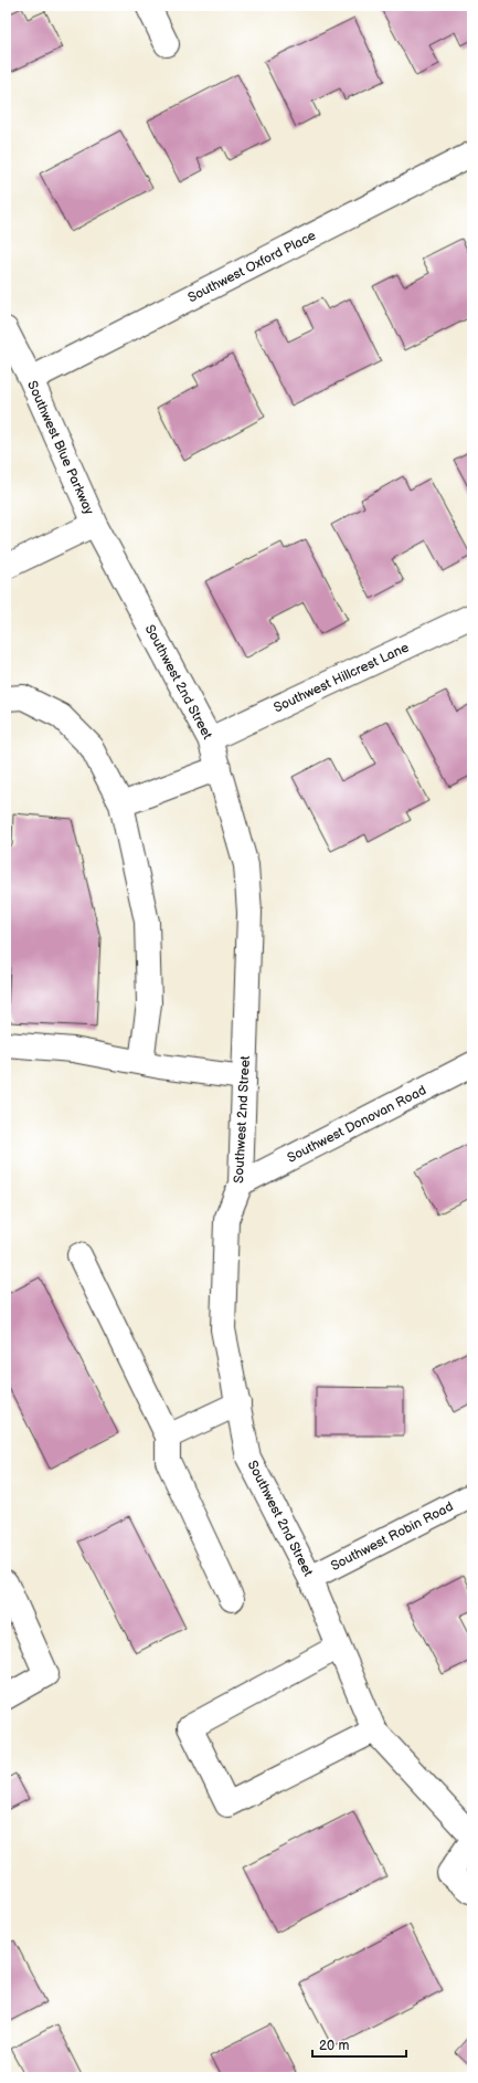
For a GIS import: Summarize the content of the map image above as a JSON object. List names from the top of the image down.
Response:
{
  "streets": {
    "street": [
      "Southwest Oxford Place",
      "Southwest Blue Parkway",
      "Southwest Hillcrest Lane",
      "Southwest 2nd Street",
      "Southwest Donovan Road",
      "Southwest Robin Road"
    ]
  },
  "crossings": [
    ["Southwest Oxford Place", "Southwest Blue Parkway"],
    ["Southwest Blue Parkway", "Southwest 2nd Street"],
    ["Southwest Hillcrest Lane", "Southwest 2nd Street"],
    ["Southwest 2nd Street", "Southwest Donovan Road"],
    ["Southwest 2nd Street", "Southwest Robin Road"]
  ],
  "scale_bar": "20 m"
}
